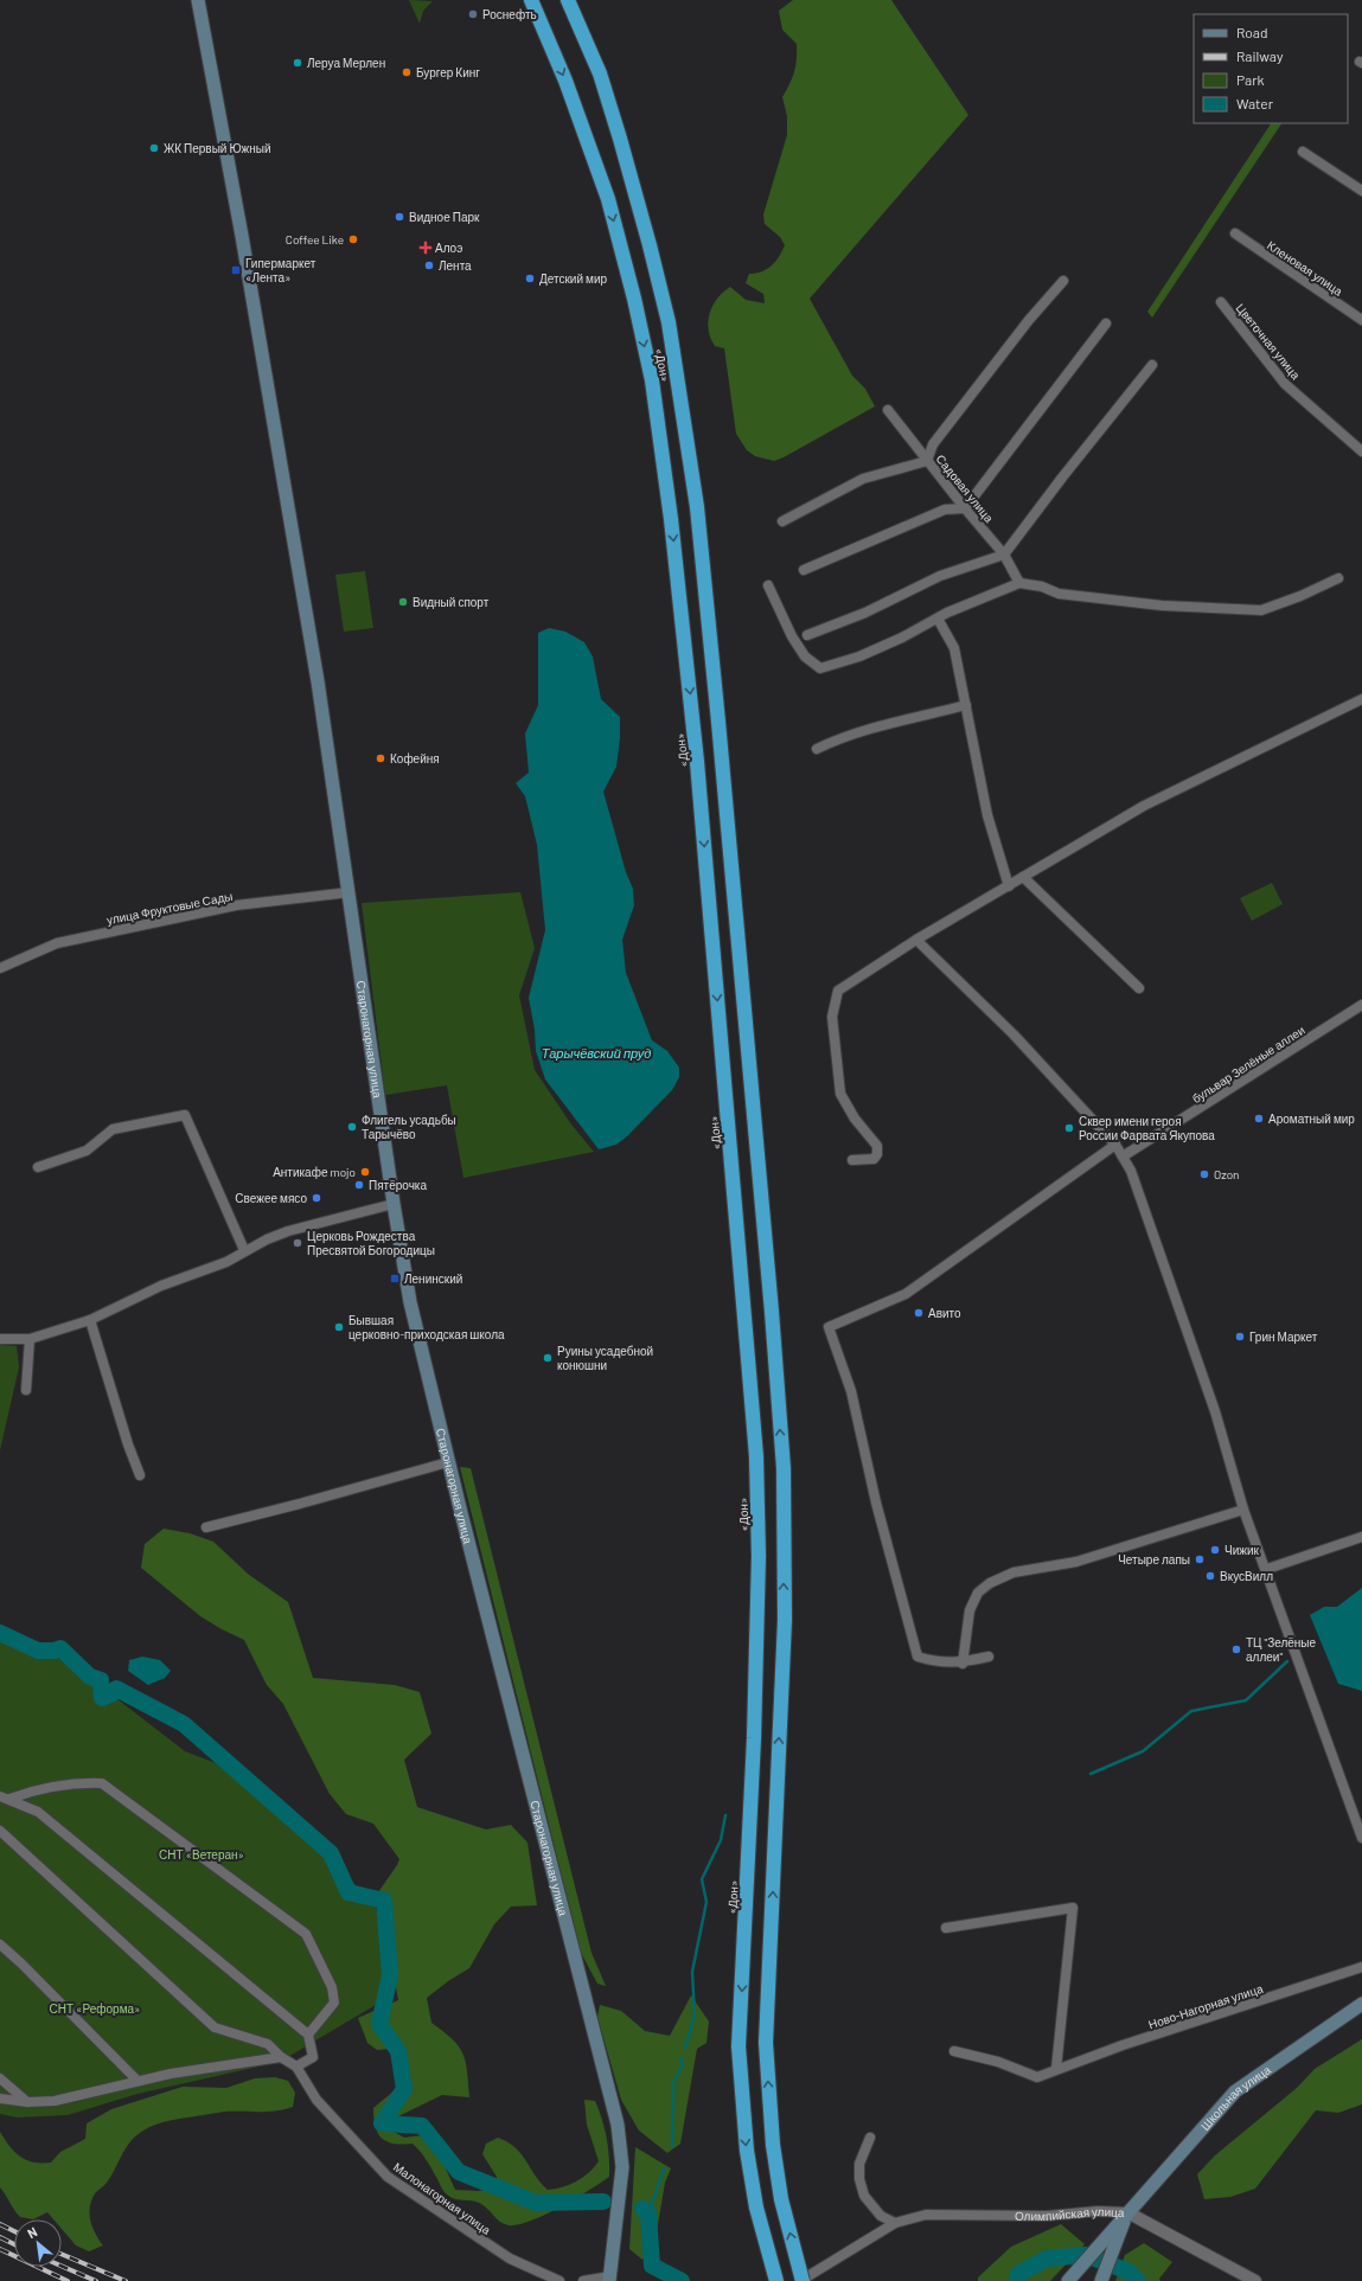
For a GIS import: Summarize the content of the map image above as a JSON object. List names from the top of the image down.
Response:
{
  "streets": {
    "highway": ["«Дон»"],
    "main road": ["Старонагорная улица", "Школьная улица"],
    "street": [
      "Кленовая улица",
      "Цветочная улица",
      "Садовая улица",
      "улица Фруктовые Сады",
      "бульвар Зелёные аллеи",
      "Ново-Нагорная улица",
      "Малонагорная улица",
      "Олимпийская улица"
    ]
  },
  "crossings": [
    ["«Дон»", "Олимпийская улица"],
    ["улица Фруктовые Сады", "Старонагорная улица"],
    ["Школьная улица", "Олимпийская улица"]
  ],
  "water": ["Тарычёвский пруд"],
  "parks": ["СНТ «Ветеран»", "СНТ «Реформа»"],
  "places": {
    "other": [
      "Роснефть",
      "Леруа Мерлен",
      "Бургер Кинг",
      "ЖК Первый Южный",
      "Видное Парк",
      "Coffee Like",
      "Лента",
      "Детский мир",
      "Видный спорт",
      "Кофейня",
      "Ароматный мир",
      "Флигель усадьбы Тарычёво",
      "Сквер имени героя России Фарвата Якупова",
      "Антикафе mojo",
      "Ozon",
      "Пятёрочка",
      "Свежее мясо",
      "Церковь Рождества Пресвятой Богородицы",
      "Авито",
      "Бывшая церковно-приходская школа",
      "Грин Маркет",
      "Руины усадебной конюшни",
      "Чижик",
      "Четыре лапы",
      "ВкусВилл",
      "ТЦ \"Зелёные аллеи\""
    ],
    "health": ["Алоэ"],
    "transit": ["Гипермаркет «Лента»", "Ленинский"]
  },
  "legend": [
    "Road",
    "Railway",
    "Park",
    "Water"
  ],
  "north": "top left"
}
